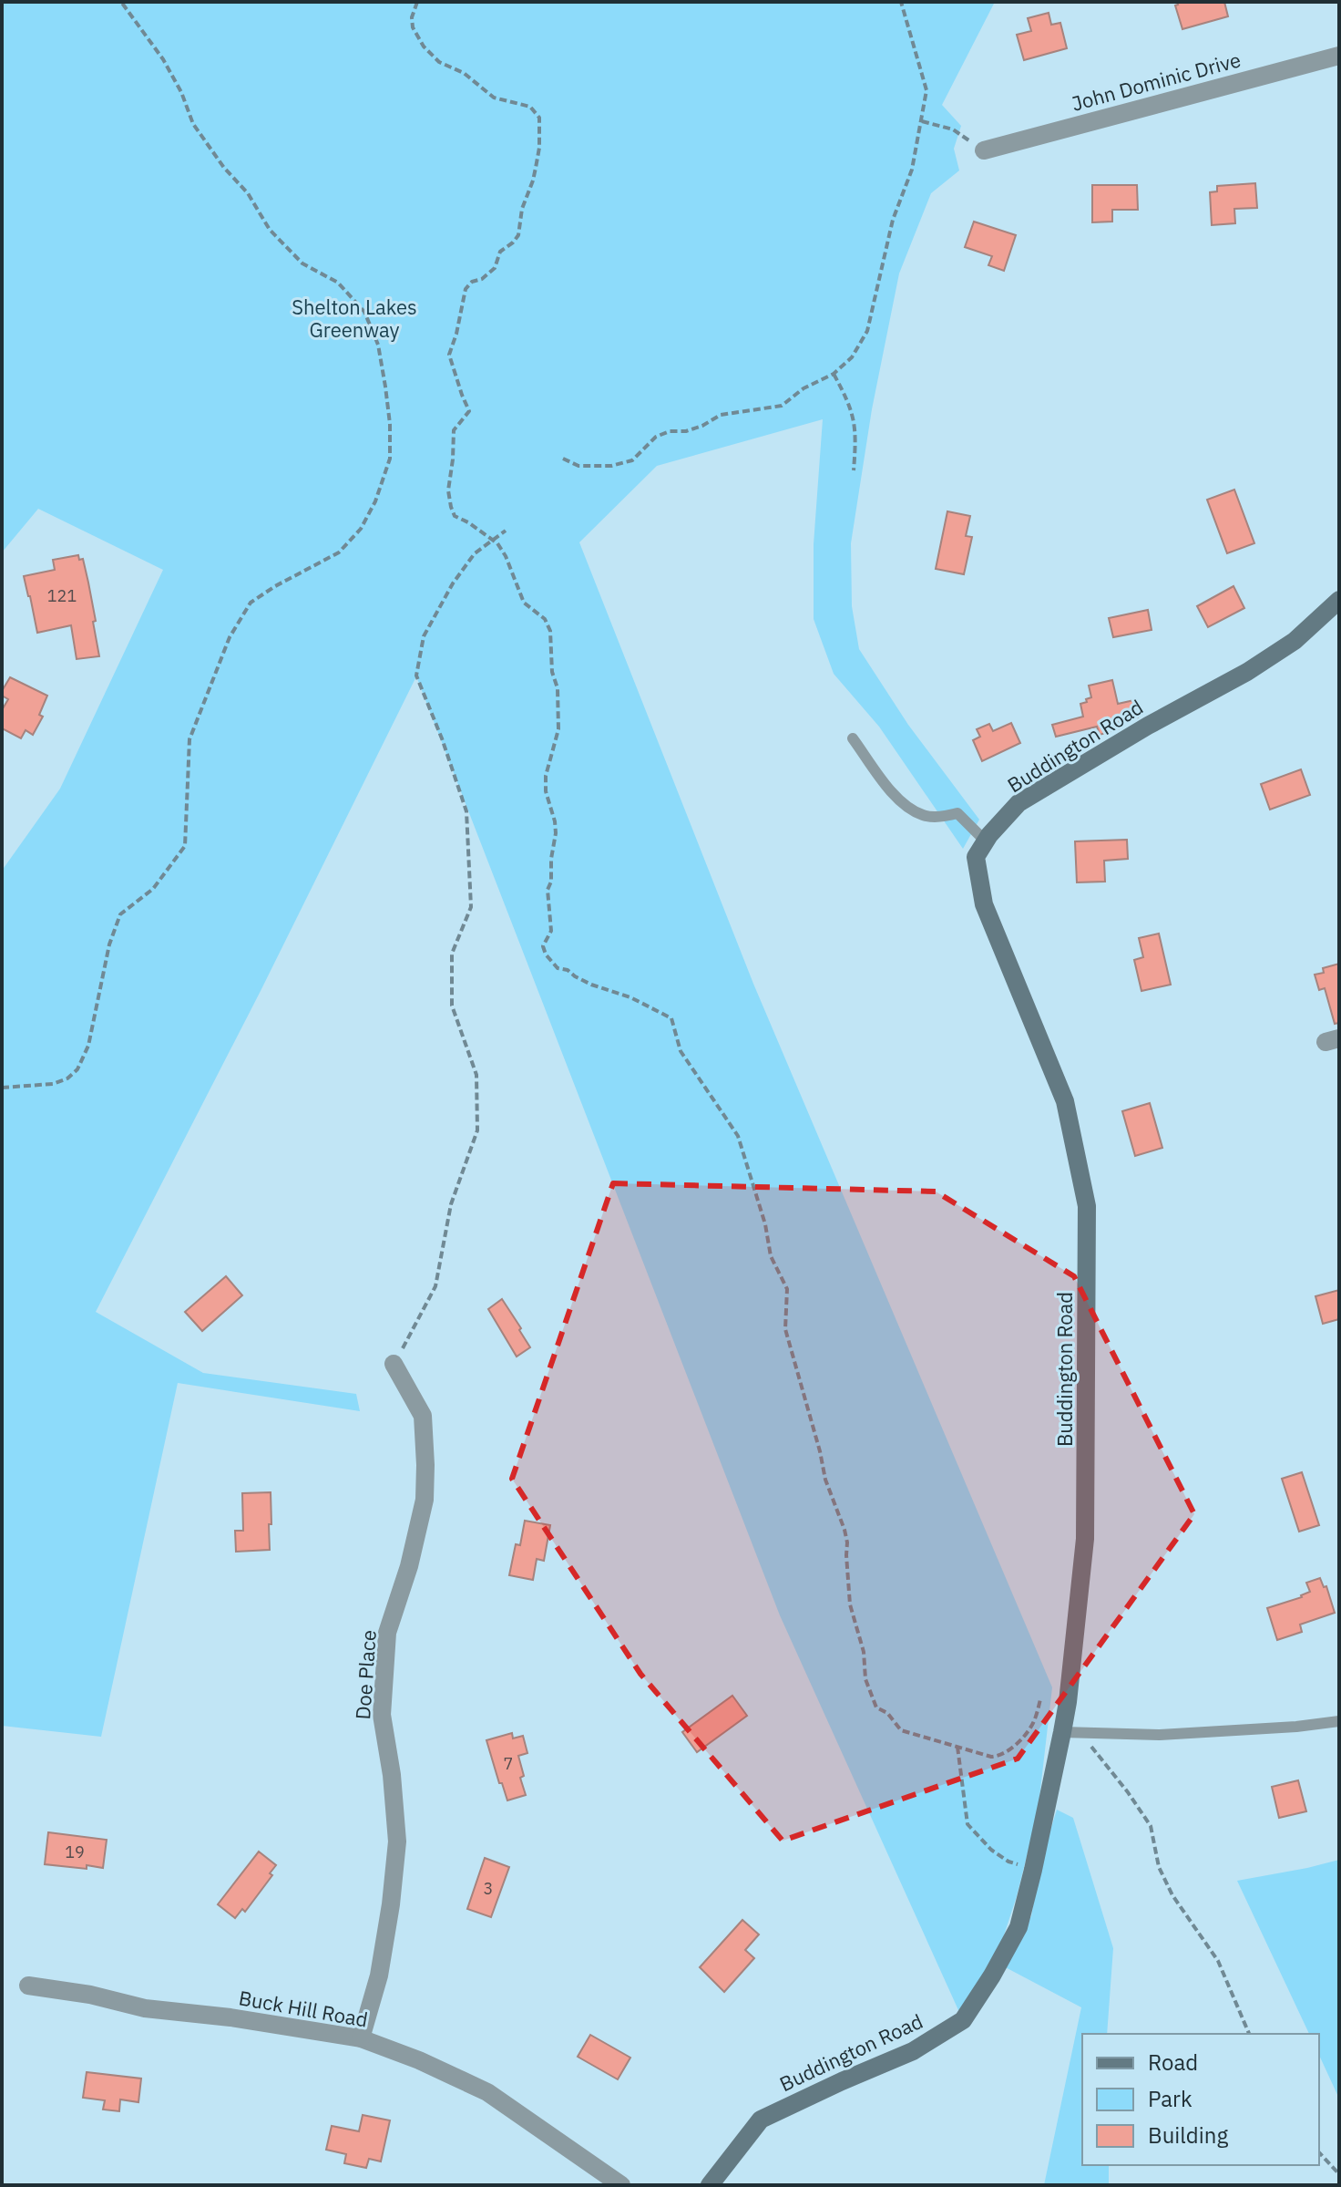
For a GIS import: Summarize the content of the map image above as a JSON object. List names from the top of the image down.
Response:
{
  "streets": {
    "street": [
      "John Dominic Drive",
      "Buddington Road",
      "Doe Place",
      "Buck Hill Road"
    ]
  },
  "crossings": [
    ["Doe Place", "Buck Hill Road"]
  ],
  "parks": ["Shelton Lakes Greenway"],
  "house_numbers": [
    "121",
    "7",
    "19",
    "3"
  ],
  "legend": ["Road", "Park", "Building"]
}
